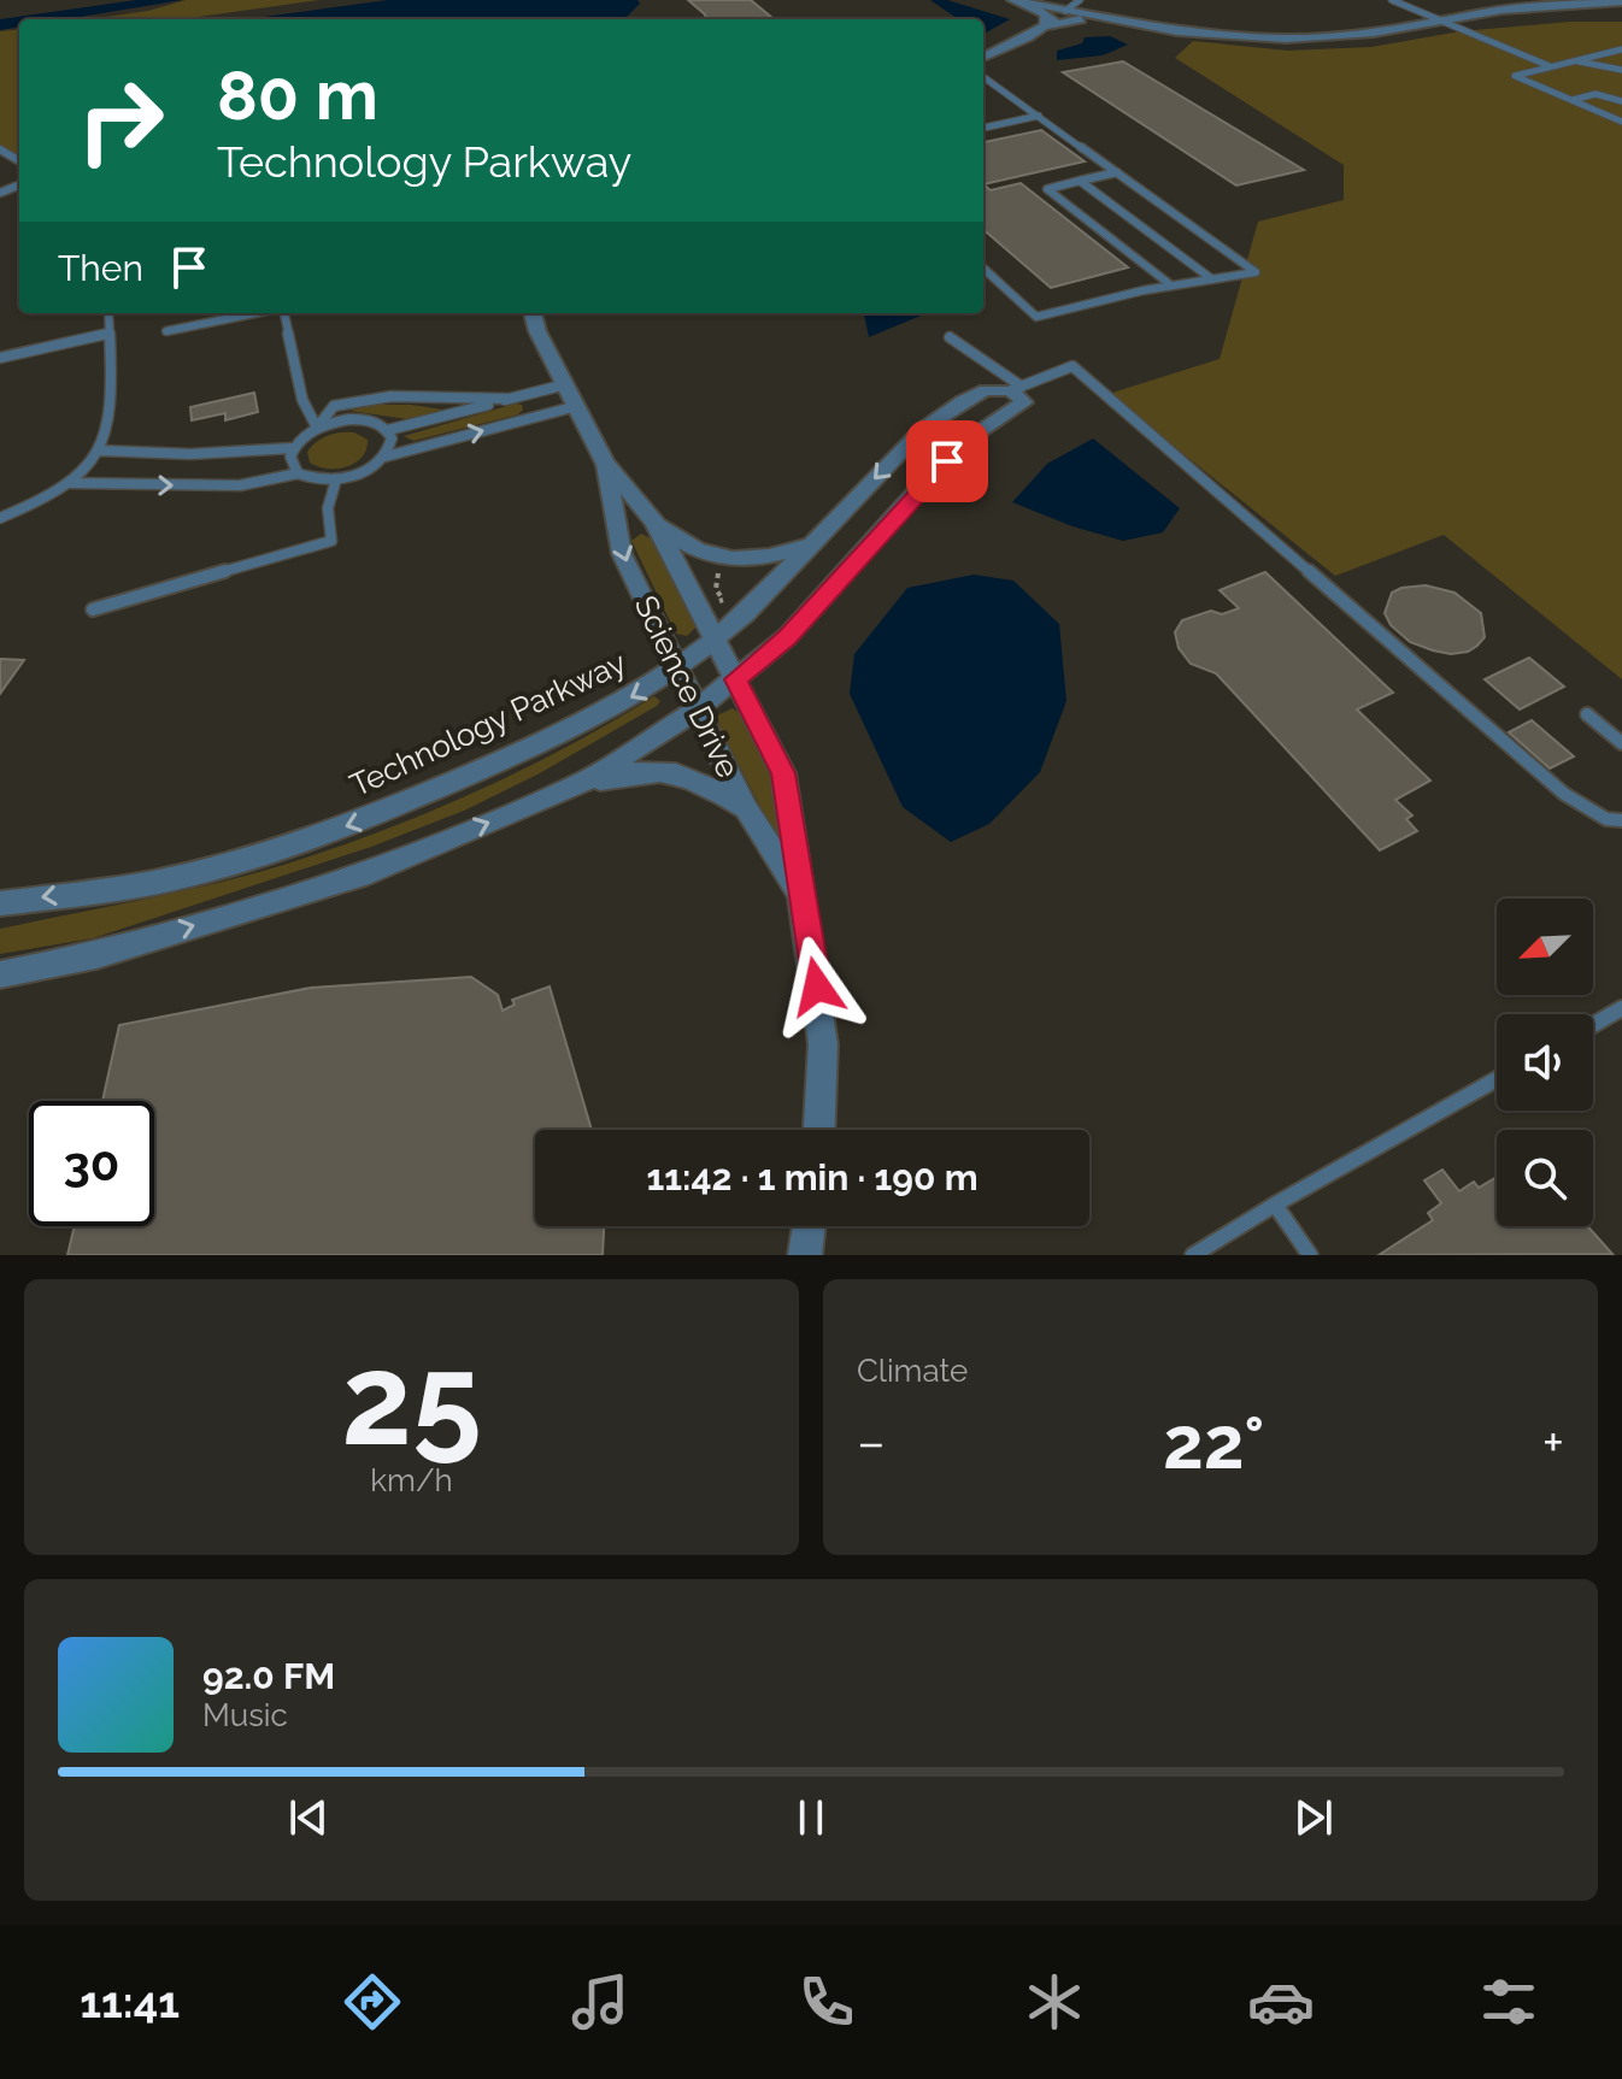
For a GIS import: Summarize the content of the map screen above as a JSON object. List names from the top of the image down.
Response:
{
  "streets": {
    "street": ["Science Drive", "Technology Parkway"]
  },
  "crossings": [
    ["Science Drive", "Technology Parkway"]
  ],
  "north": "bottom left",
  "page": {
    "turn": ["80 m", "Technology Parkway"],
    "then": "Then",
    "limit": "30",
    "trip": "11:42 · 1 min · 190 m",
    "tile": [
      ["25", "km/h"],
      "Climate"
    ],
    "heat": ["−", "22°", "+"],
    "song": ["92.0 FM", "Music"],
    "tabs": "11:41"
  }
}
